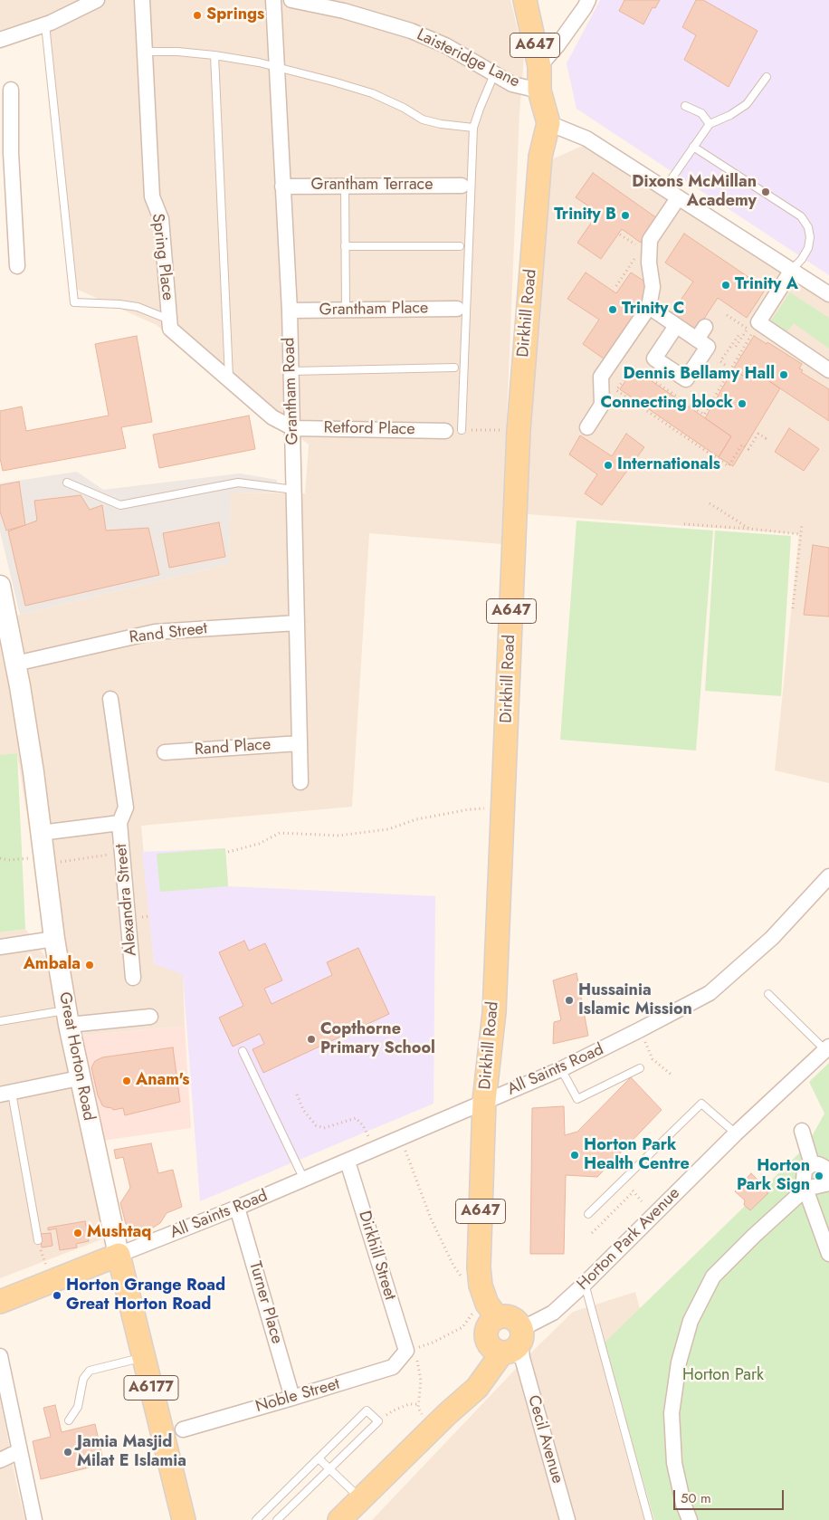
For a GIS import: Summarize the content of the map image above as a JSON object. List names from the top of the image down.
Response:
{
  "streets": {
    "main road": [
      "A647",
      "Dirkhill Road",
      "Great Horton Road",
      "Horton Park Avenue",
      "A6177"
    ],
    "street": [
      "Laisteridge Lane",
      "Grantham Terrace",
      "Spring Place",
      "Grantham Place",
      "Grantham Road",
      "Retford Place",
      "Rand Street",
      "Rand Place",
      "Alexandra Street",
      "All Saints Road",
      "Dirkhill Street",
      "Turner Place",
      "Noble Street",
      "Cecil Avenue"
    ]
  },
  "crossings": [
    ["A647", "Laisteridge Lane"],
    ["A647", "Dirkhill Road"],
    ["A647", "All Saints Road"],
    ["A647", "Horton Park Avenue"],
    ["A647", "Cecil Avenue"],
    ["Grantham Terrace", "Grantham Road"],
    ["Spring Place", "Grantham Road"],
    ["Spring Place", "Retford Place"],
    ["Grantham Place", "Grantham Road"],
    ["Dirkhill Road", "All Saints Road"],
    ["Grantham Road", "Retford Place"],
    ["Grantham Road", "Rand Street"],
    ["Grantham Road", "Rand Place"],
    ["Rand Street", "Great Horton Road"],
    ["Alexandra Street", "Great Horton Road"],
    ["Great Horton Road", "All Saints Road"],
    ["All Saints Road", "Dirkhill Street"],
    ["All Saints Road", "Turner Place"],
    ["Horton Park Avenue", "Cecil Avenue"],
    ["Dirkhill Street", "Noble Street"],
    ["Turner Place", "Noble Street"]
  ],
  "parks": ["Horton Park"],
  "places": [
    "Springs",
    "Dixons McMillan Academy",
    "Trinity B",
    "Trinity A",
    "Trinity C",
    "Dennis Bellamy Hall",
    "Connecting block",
    "Internationals",
    "Ambala",
    "Hussainia Islamic Mission",
    "Copthorne Primary School",
    "Anam's",
    "Horton Park Health Centre",
    "Horton Park Sign",
    "Mushtaq",
    "Horton Grange Road Great Horton Road",
    "Jamia Masjid Milat E Islamia"
  ],
  "scale_bar": "50 m"
}
